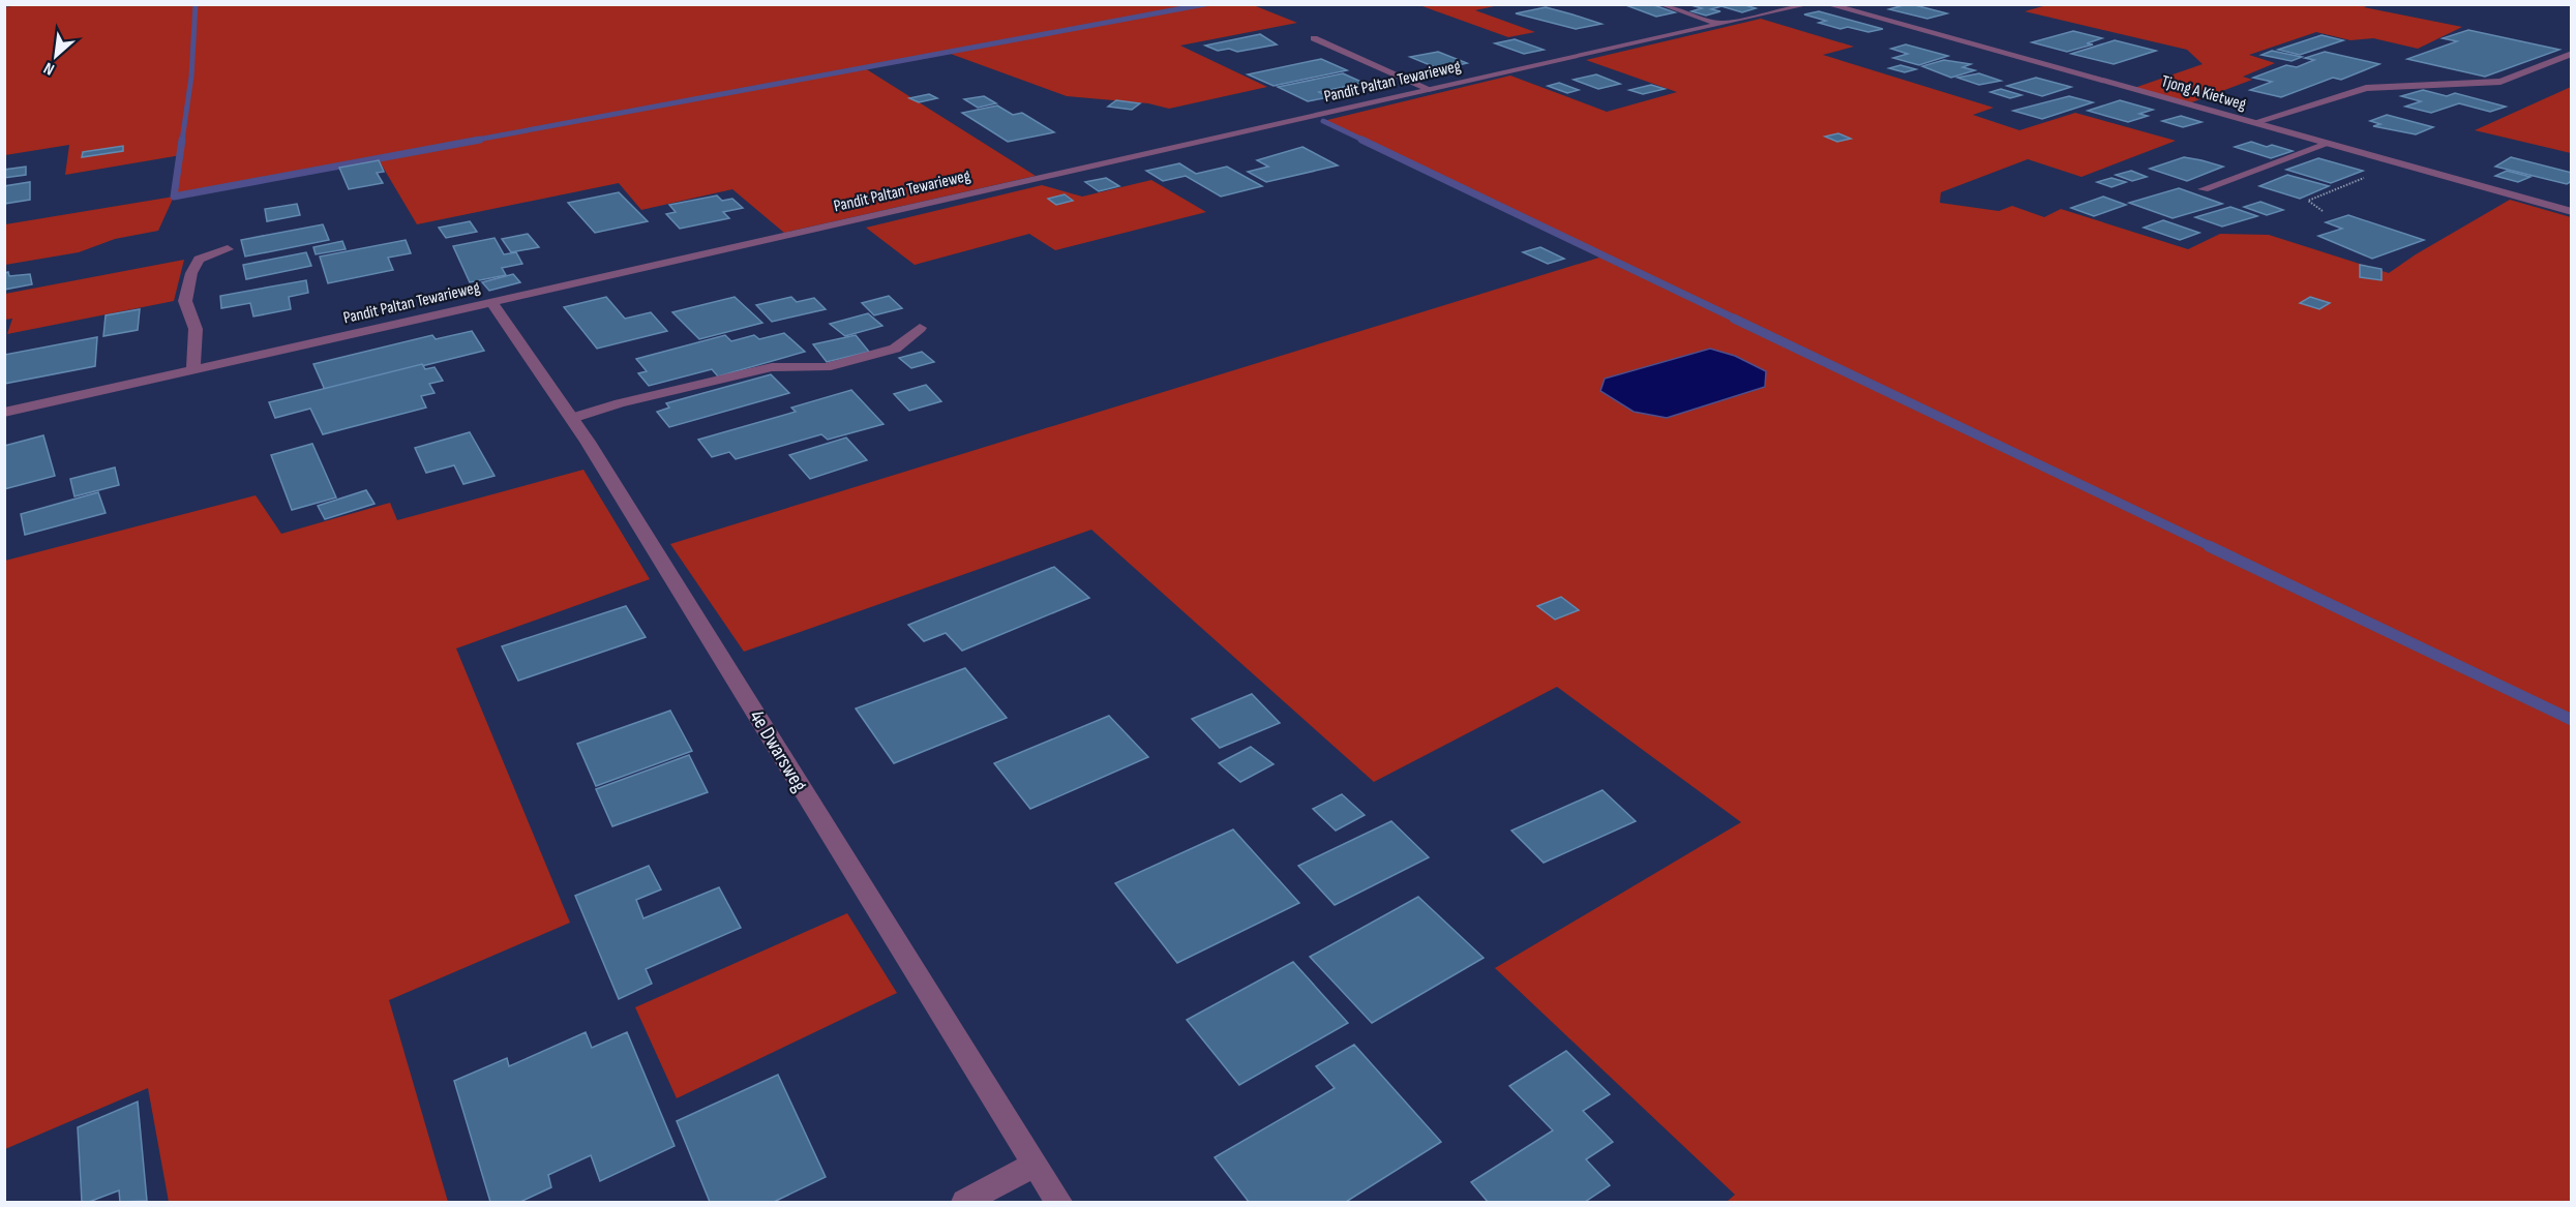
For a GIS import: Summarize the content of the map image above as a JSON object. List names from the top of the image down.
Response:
{
  "streets": {
    "street": ["Pandit Paltan Tewarieweg", "Tjong A Kietweg", "4e Dwarsweg"]
  },
  "crossings": [
    ["Pandit Paltan Tewarieweg", "4e Dwarsweg"]
  ],
  "north": "bottom left"
}
